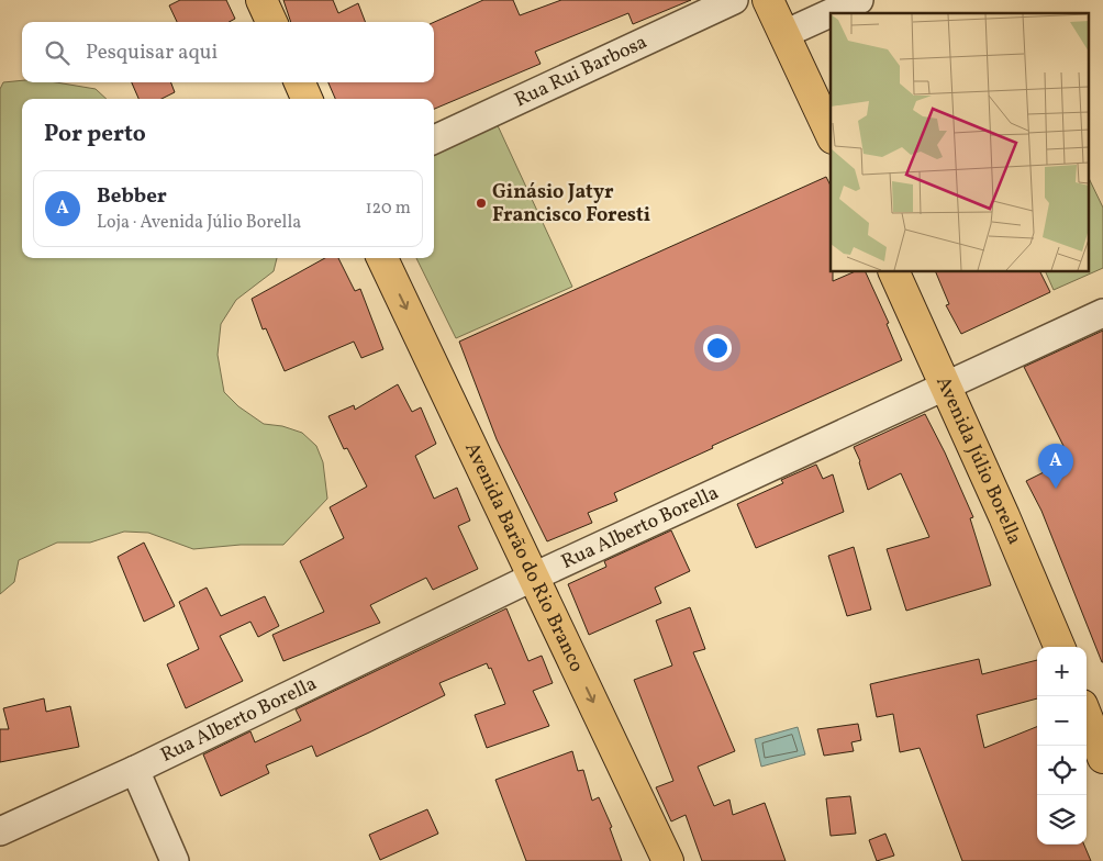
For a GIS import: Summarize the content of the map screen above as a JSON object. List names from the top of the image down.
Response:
{
  "streets": {
    "main road": ["Avenida Júlio Borella", "Avenida Barão do Rio Branco"],
    "street": ["Rua Rui Barbosa", "Rua Alberto Borella"]
  },
  "crossings": [
    ["Avenida Júlio Borella", "Rua Alberto Borella"],
    ["Rua Alberto Borella", "Avenida Barão do Rio Branco"]
  ],
  "one_way": ["Avenida Barão do Rio Branco"],
  "places": ["Ginásio Jatyr Francisco Foresti"],
  "page": {
    "search": "Pesquisar aqui",
    "heading": "Por perto",
    "list": [
      {
        "mark": "A",
        "name": "Bebber",
        "note": "Loja · Avenida Júlio Borella",
        "value": "120 m"
      }
    ],
    "pins": "A",
    "map_buttons": ["+", "−"]
  }
}
